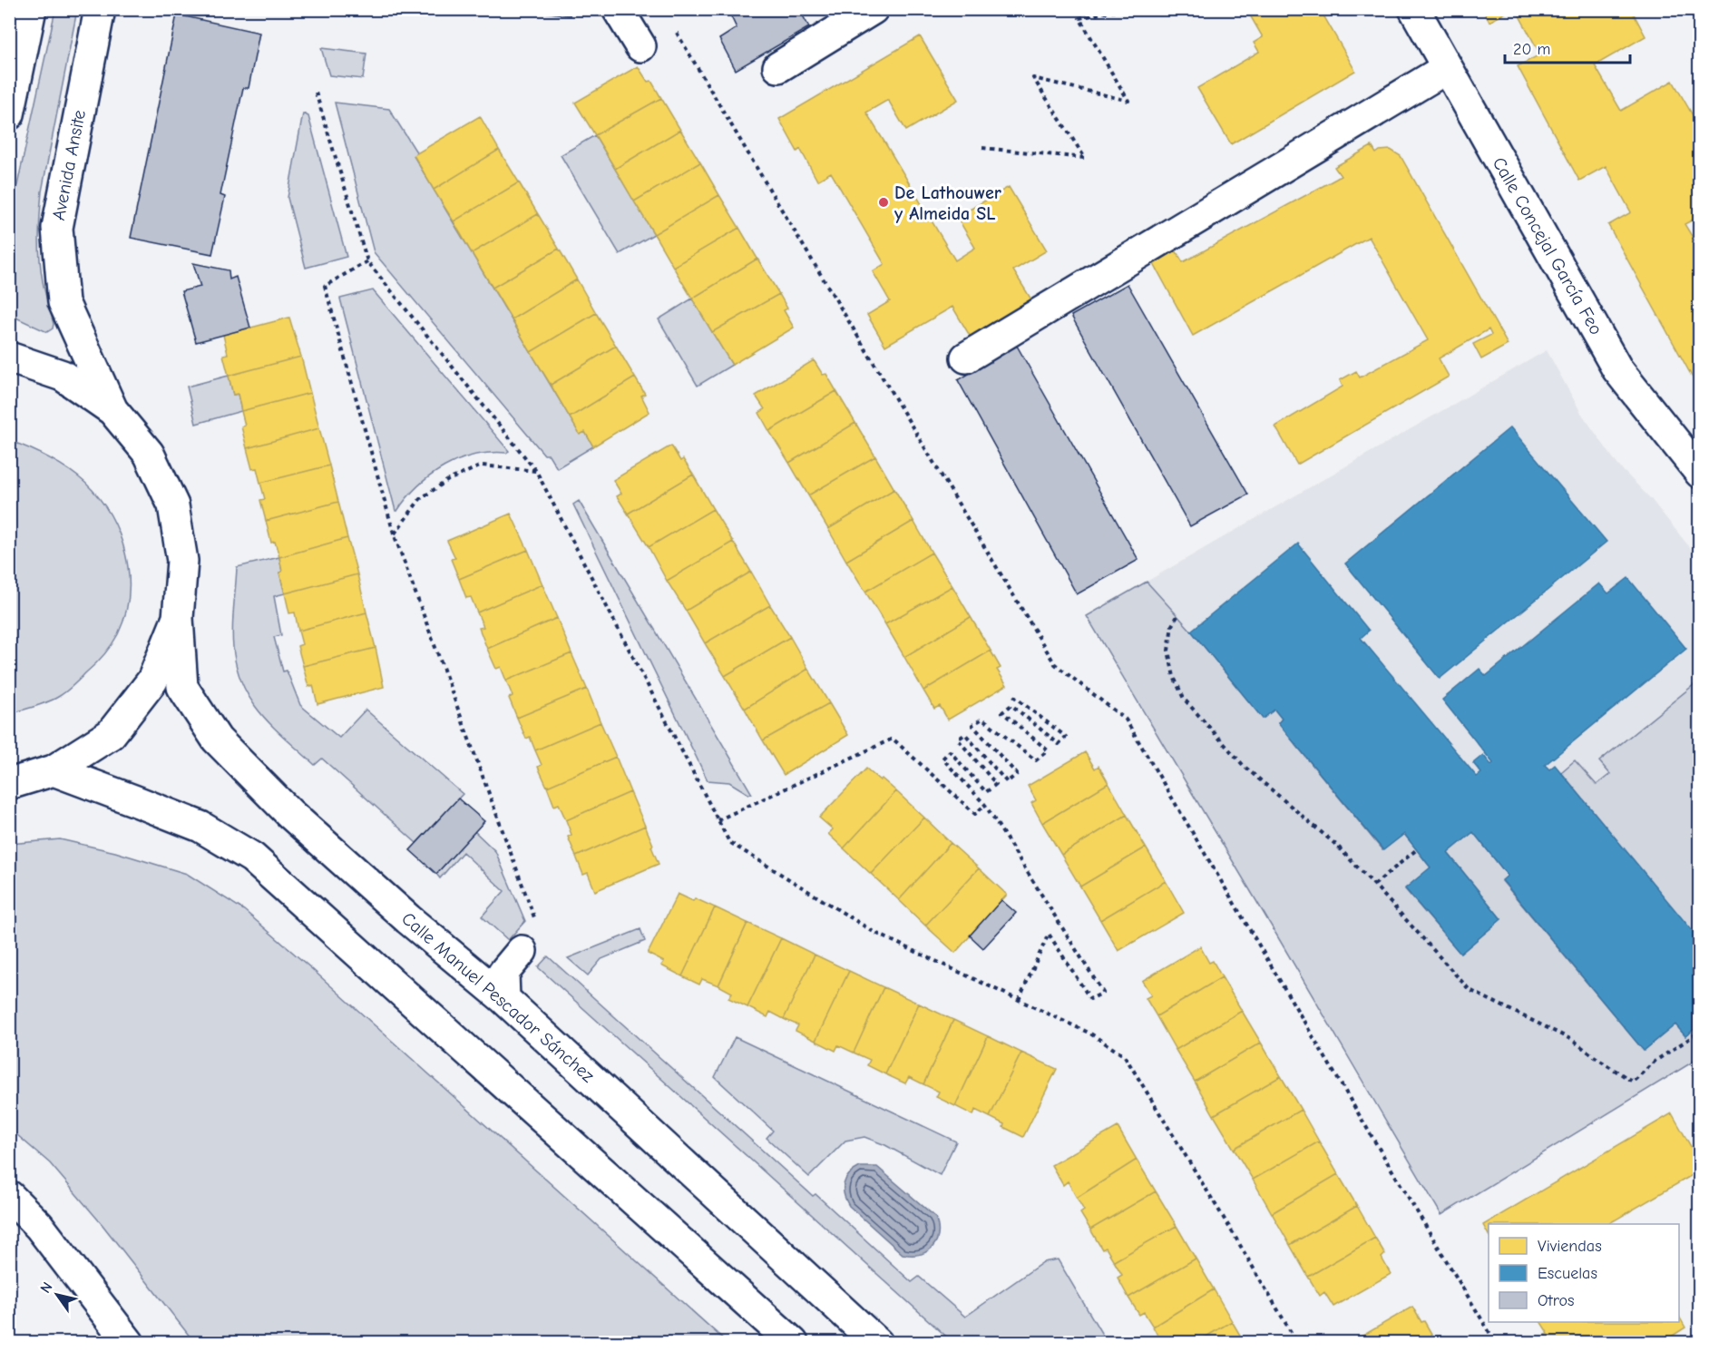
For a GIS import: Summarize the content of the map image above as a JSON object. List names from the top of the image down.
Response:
{
  "streets": {
    "main road": ["Avenida Ansite", "Calle Concejal García Feo", "Calle Manuel Pescador Sánchez"]
  },
  "places": ["De Lathouwer y Almeida SL"],
  "legend": ["Viviendas", "Escuelas", "Otros"],
  "scale_bar": "20 m",
  "north": "top left"
}
